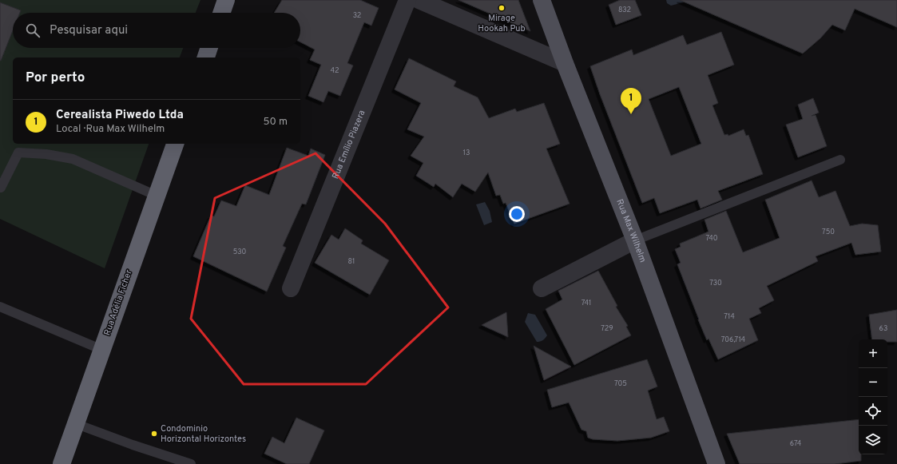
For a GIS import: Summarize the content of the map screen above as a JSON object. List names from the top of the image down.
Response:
{
  "streets": {
    "highway": ["Rua Adélia Ficher"],
    "main road": ["Rua Max Wilhelm"],
    "street": ["Rua Emílio Piazera"]
  },
  "places": ["Mirage Hookah Pub", "Condominio Horizontal Horizontes"],
  "house_numbers": [
    "832",
    "32",
    "42",
    "13",
    "750",
    "740",
    "530",
    "81",
    "730",
    "741",
    "714",
    "729",
    "63",
    "706,714",
    "705",
    "674"
  ],
  "page": {
    "search": "Pesquisar aqui",
    "heading": "Por perto",
    "pins": "1",
    "list": [
      {
        "mark": "1",
        "name": "Cerealista Piwedo Ltda",
        "note": "Local · Rua Max Wilhelm",
        "value": "50 m"
      }
    ],
    "map_buttons": ["+", "−"]
  }
}
